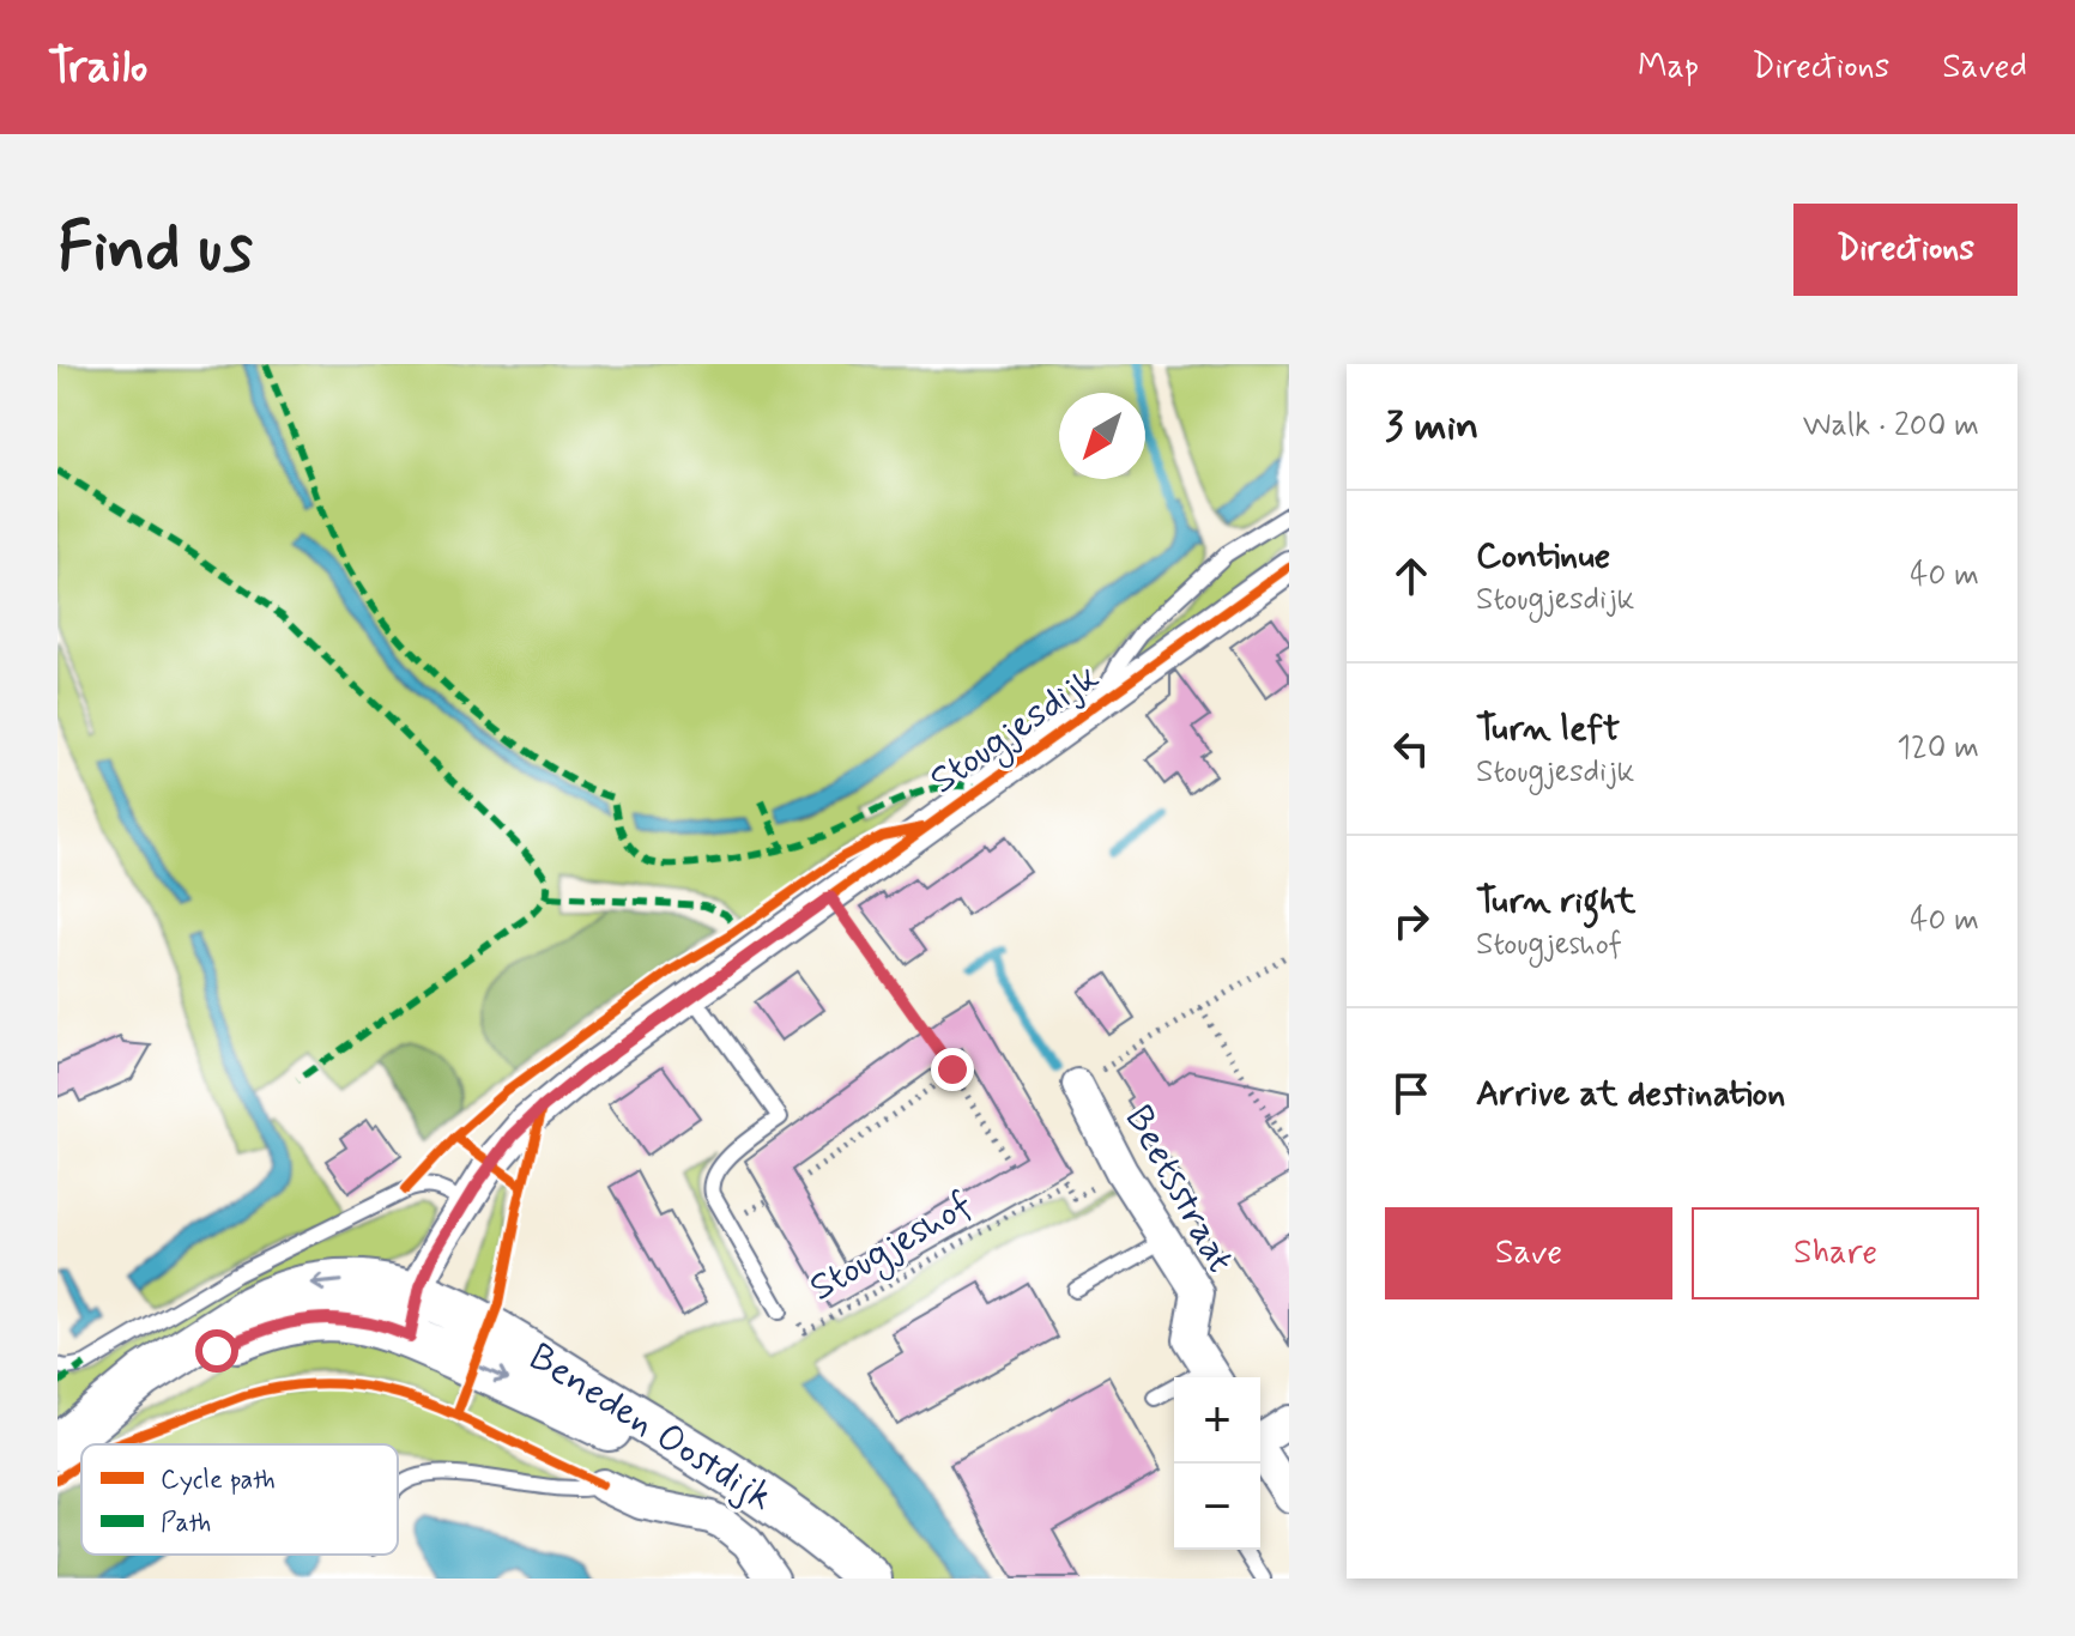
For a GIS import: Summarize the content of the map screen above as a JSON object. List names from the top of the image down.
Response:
{
  "streets": {
    "main road": ["Beneden Oostdijk"],
    "street": ["Stougjesdijk", "Beetsstraat"],
    "lane": ["Stougjeshof"]
  },
  "crossings": [
    ["Stougjesdijk", "Stougjeshof"],
    ["Stougjesdijk", "Beneden Oostdijk"],
    ["Beetsstraat", "Stougjeshof"]
  ],
  "legend": ["Cycle path", "Path"],
  "north": "bottom left",
  "page": {
    "header": "Trailo",
    "nav": ["Map", "Directions", "Saved"],
    "buttons": [
      "Directions",
      ["Save", "Share"]
    ],
    "title": "Find us",
    "heading": ["3 min", "Walk · 200 m"],
    "list": [
      ["Continue", "Stougjesdijk", "40 m"],
      ["Turn left", "Stougjesdijk", "120 m"],
      ["Turn right", "Stougjeshof", "40 m"],
      "Arrive at destination"
    ],
    "map_buttons": ["+", "−"]
  }
}
